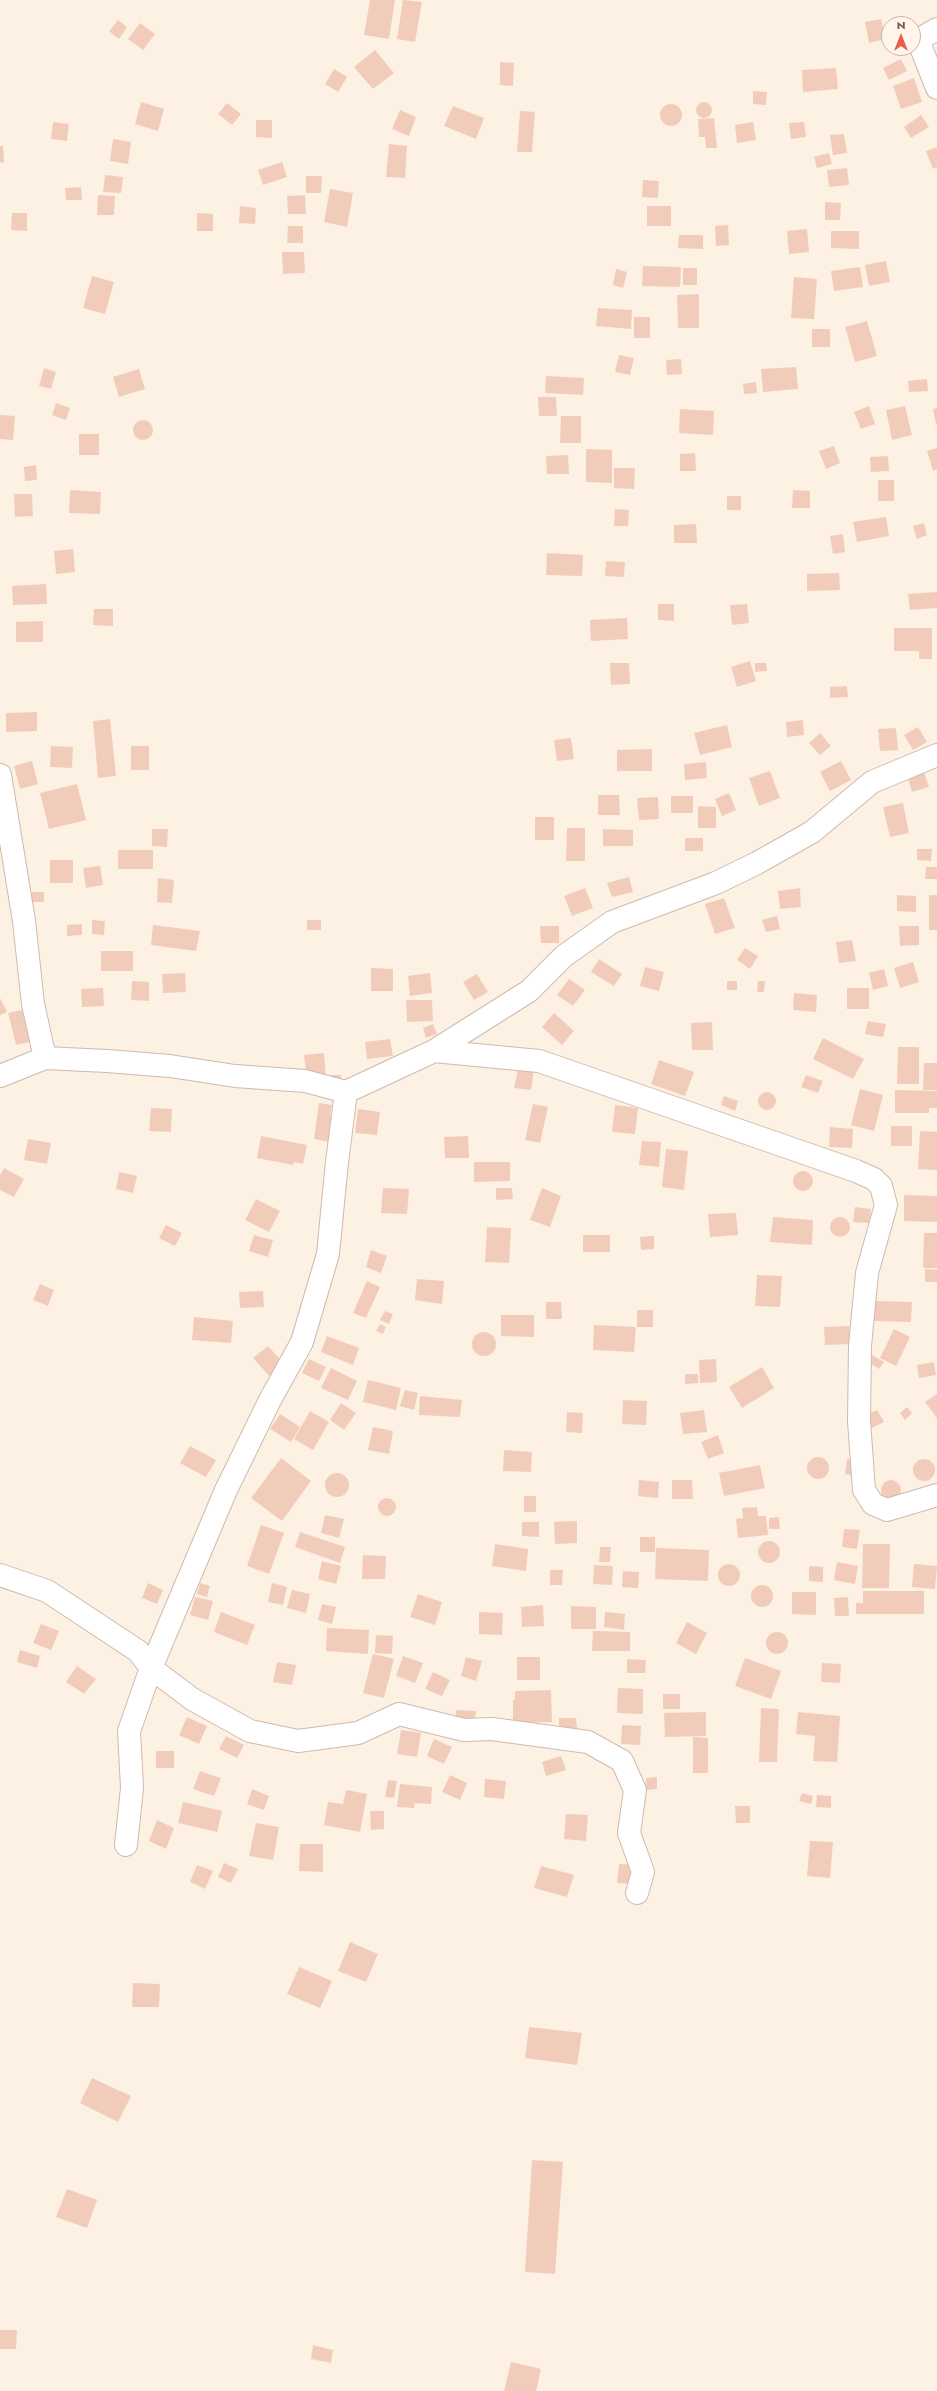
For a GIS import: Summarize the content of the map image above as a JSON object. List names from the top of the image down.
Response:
{
  "north": "top"
}
